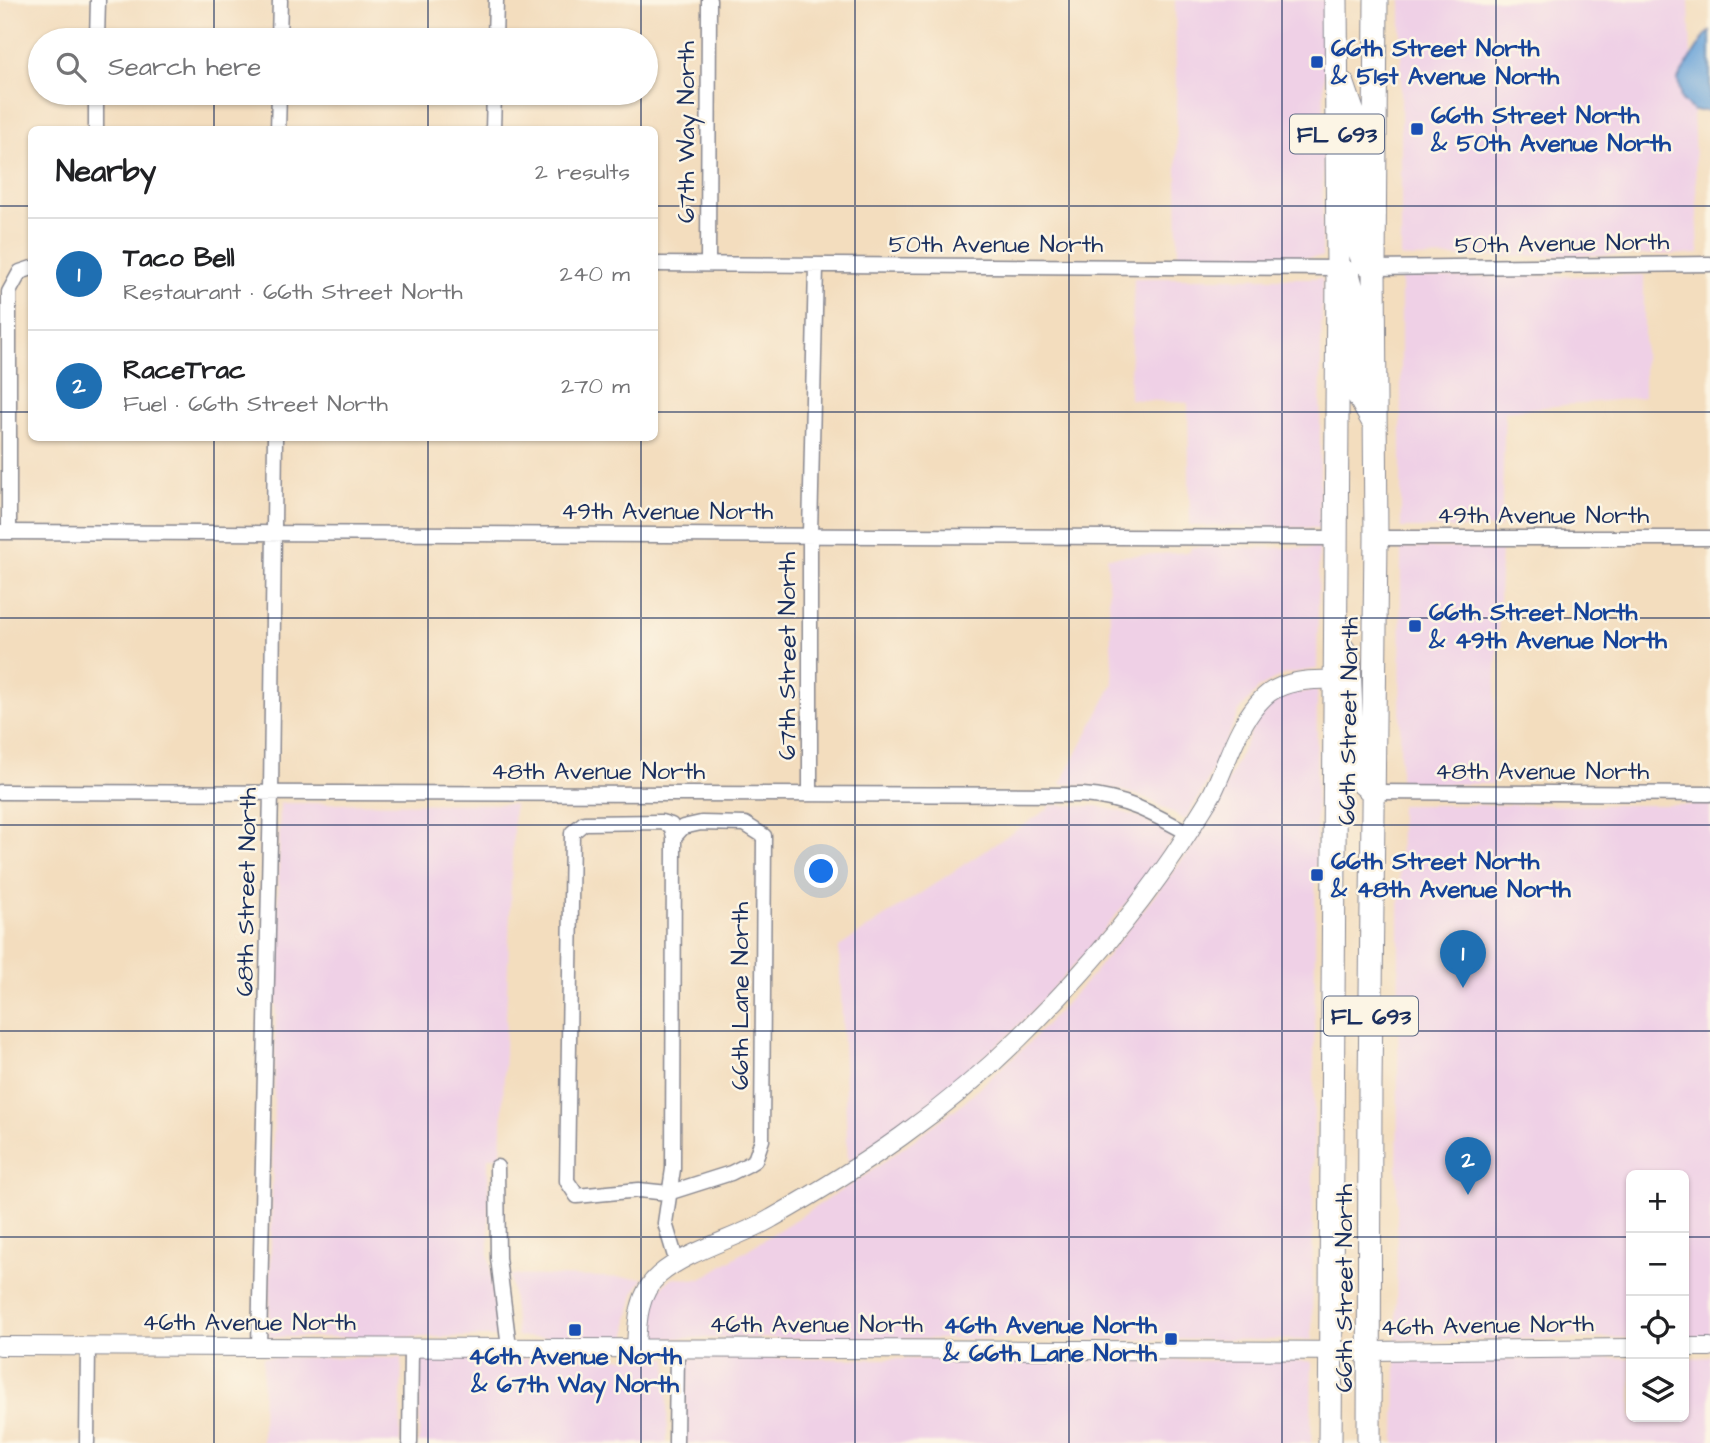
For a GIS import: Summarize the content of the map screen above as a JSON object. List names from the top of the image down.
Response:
{
  "streets": {
    "main road": ["FL 693", "66th Street North"],
    "street": [
      "67th Way North",
      "50th Avenue North",
      "49th Avenue North",
      "67th Street North",
      "48th Avenue North",
      "68th Street North",
      "66th Lane North",
      "46th Avenue North"
    ]
  },
  "crossings": [
    ["67th Way North", "50th Avenue North"],
    ["50th Avenue North", "67th Street North"],
    ["50th Avenue North", "66th Street North"],
    ["49th Avenue North", "67th Street North"],
    ["49th Avenue North", "66th Street North"],
    ["49th Avenue North", "68th Street North"],
    ["67th Street North", "48th Avenue North"],
    ["66th Street North", "48th Avenue North"],
    ["66th Street North", "46th Avenue North"],
    ["48th Avenue North", "68th Street North"],
    ["68th Street North", "46th Avenue North"]
  ],
  "places": {
    "transit": [
      "66th Street North & 51st Avenue North",
      "66th Street North & 50th Avenue North",
      "66th Street North & 49th Avenue North",
      "66th Street North & 48th Avenue North",
      "46th Avenue North & 67th Way North",
      "46th Avenue North & 66th Lane North"
    ]
  },
  "page": {
    "search": "Search here",
    "heading": ["Nearby", "2 results"],
    "list": [
      {
        "mark": "1",
        "name": "Taco Bell",
        "note": "Restaurant · 66th Street North",
        "value": "240 m"
      },
      {
        "mark": "2",
        "name": "RaceTrac",
        "note": "Fuel · 66th Street North",
        "value": "270 m"
      }
    ],
    "pins": ["1", "2"],
    "map_buttons": ["+", "−"]
  }
}
